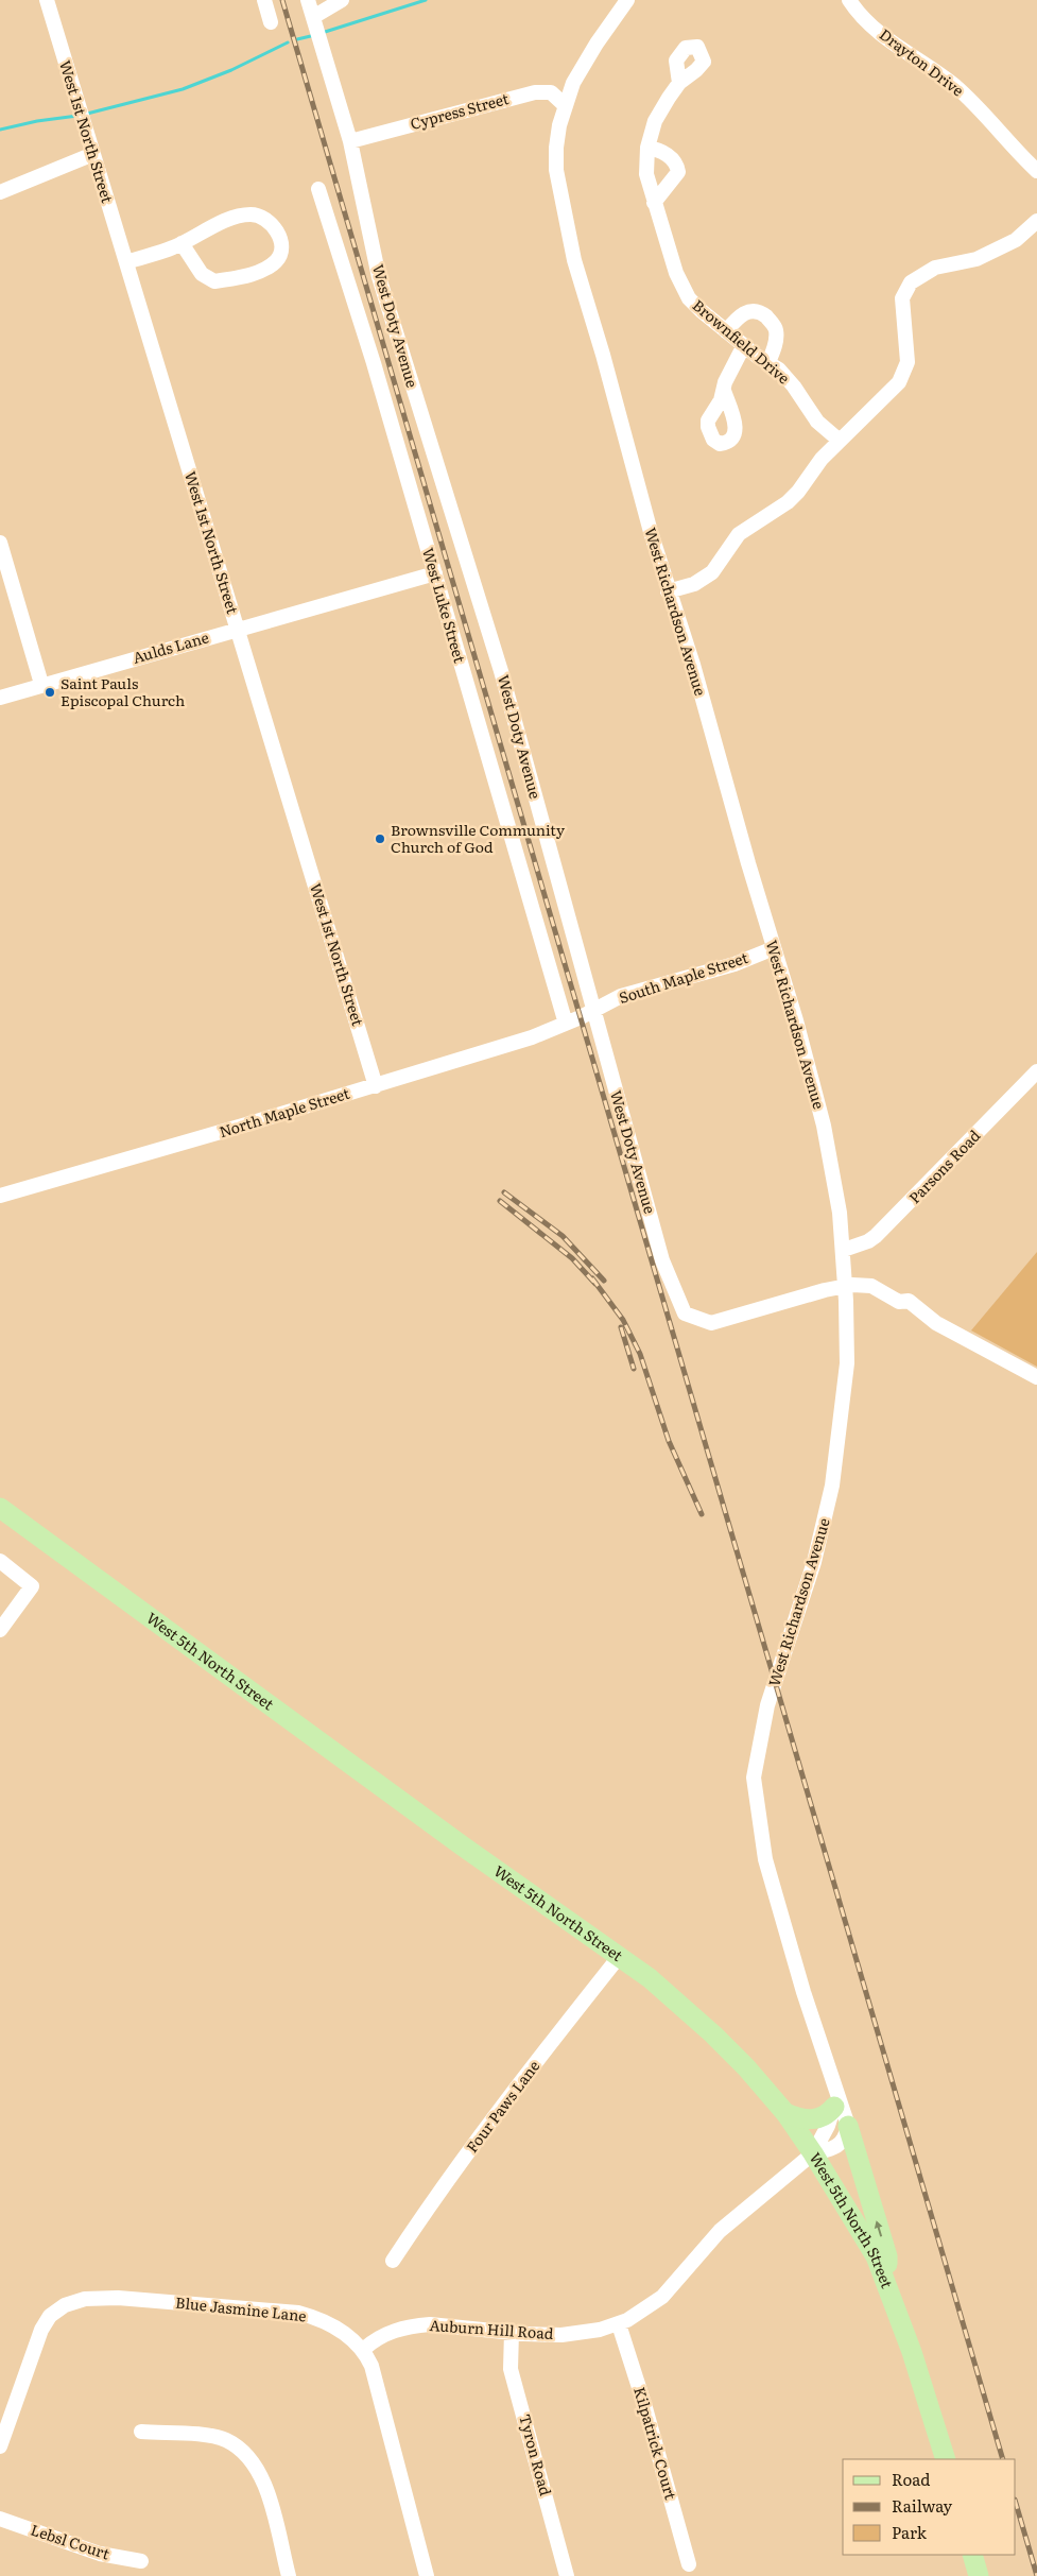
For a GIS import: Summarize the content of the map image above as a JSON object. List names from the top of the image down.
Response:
{
  "streets": {
    "main road": ["West 5th North Street"],
    "street": [
      "Drayton Drive",
      "Cypress Street",
      "West 1st North Street",
      "West Doty Avenue",
      "Brownfield Drive",
      "West Luke Street",
      "West Richardson Avenue",
      "Aulds Lane",
      "South Maple Street",
      "North Maple Street",
      "Parsons Road",
      "Four Paws Lane",
      "Blue Jasmine Lane",
      "Auburn Hill Road",
      "Kilpatrick Court",
      "Tyron Road",
      "Lebsl Court"
    ]
  },
  "crossings": [
    ["Cypress Street", "West Doty Avenue"],
    ["Cypress Street", "West Richardson Avenue"],
    ["West 1st North Street", "Aulds Lane"],
    ["West 1st North Street", "North Maple Street"],
    ["West Doty Avenue", "West Richardson Avenue"],
    ["West Doty Avenue", "South Maple Street"],
    ["West Luke Street", "Aulds Lane"],
    ["West Luke Street", "South Maple Street"],
    ["West Luke Street", "North Maple Street"],
    ["West Richardson Avenue", "South Maple Street"],
    ["West Richardson Avenue", "Parsons Road"],
    ["West Richardson Avenue", "West 5th North Street"],
    ["West Richardson Avenue", "Auburn Hill Road"],
    ["South Maple Street", "North Maple Street"],
    ["West 5th North Street", "Four Paws Lane"],
    ["West 5th North Street", "Auburn Hill Road"],
    ["Blue Jasmine Lane", "Auburn Hill Road"],
    ["Auburn Hill Road", "Kilpatrick Court"],
    ["Auburn Hill Road", "Tyron Road"]
  ],
  "places": ["Saint Pauls Episcopal Church", "Brownsville Community Church of God"],
  "legend": ["Road", "Railway", "Park"]
}
